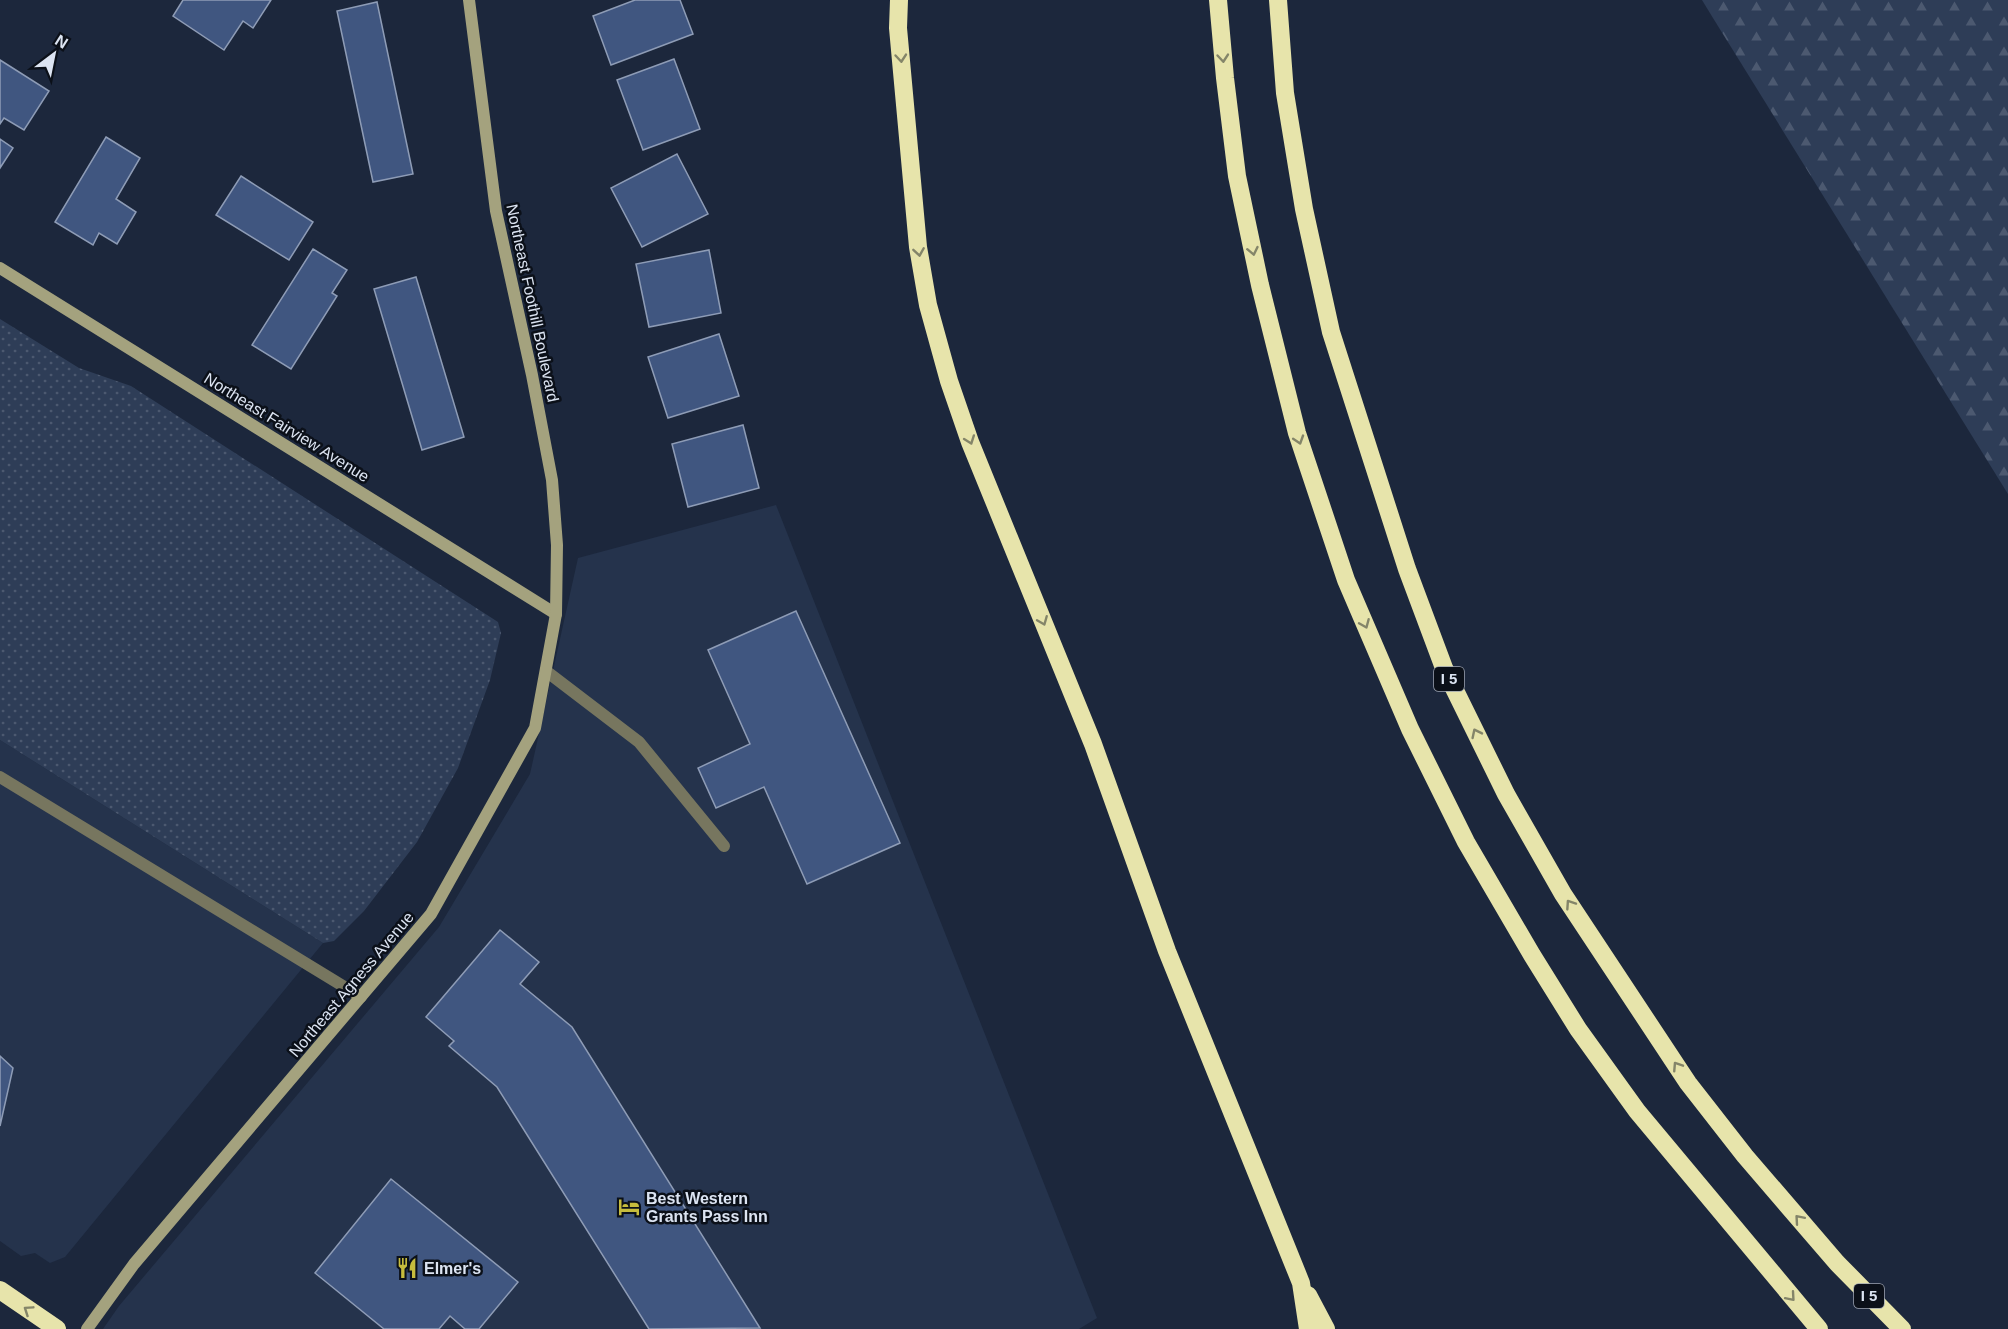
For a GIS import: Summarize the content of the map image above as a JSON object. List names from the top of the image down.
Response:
{
  "streets": {
    "highway": ["I 5"],
    "street": ["Northeast Foothill Boulevard", "Northeast Fairview Avenue", "Northeast Agness Avenue"]
  },
  "crossings": [
    ["Northeast Foothill Boulevard", "Northeast Fairview Avenue"],
    ["Northeast Foothill Boulevard", "Northeast Agness Avenue"],
    ["Northeast Fairview Avenue", "Northeast Agness Avenue"]
  ],
  "places": {
    "hotel": ["Best Western Grants Pass Inn"],
    "restaurant": ["Elmer's"]
  },
  "north": "top right"
}
